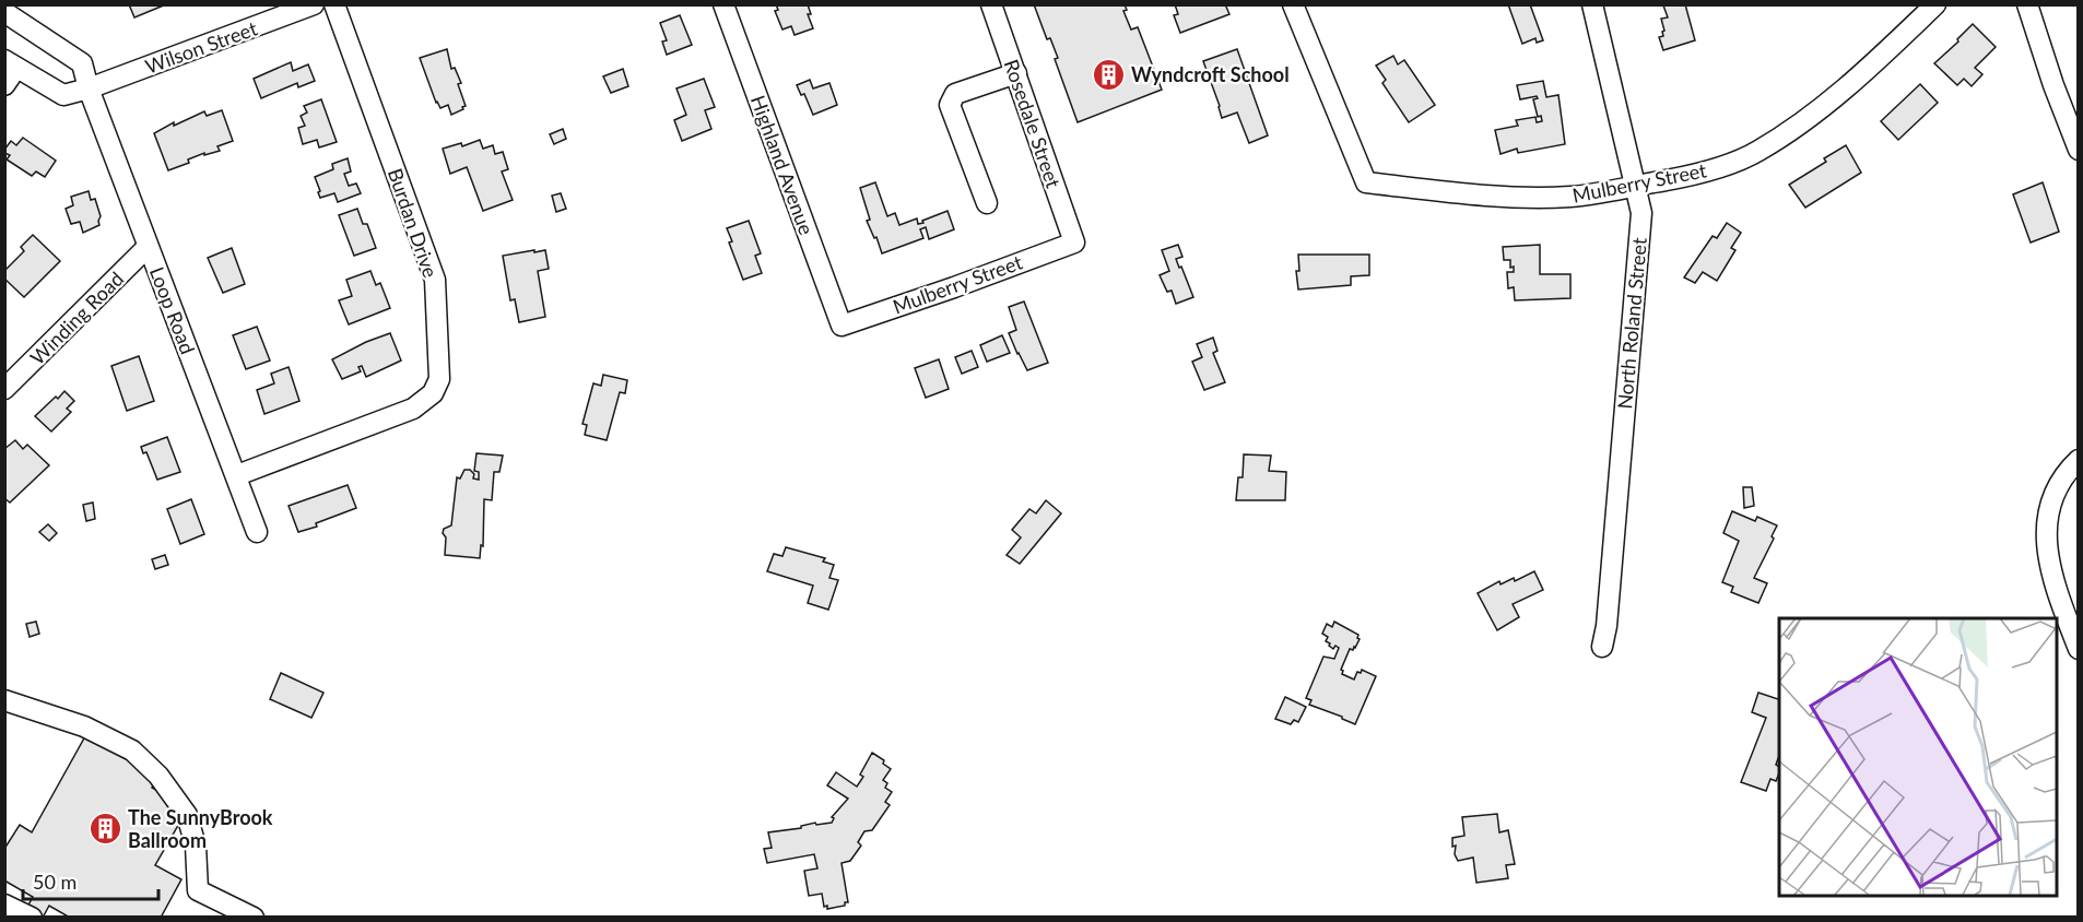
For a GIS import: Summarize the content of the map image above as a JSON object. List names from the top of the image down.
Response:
{
  "streets": {
    "street": [
      "Wilson Street",
      "Rosedale Street",
      "Highland Avenue",
      "Mulberry Street",
      "Burdan Drive",
      "Loop Road",
      "Winding Road",
      "North Roland Street"
    ]
  },
  "crossings": [
    ["Wilson Street", "Loop Road"],
    ["Rosedale Street", "Mulberry Street"],
    ["Highland Avenue", "Mulberry Street"],
    ["Mulberry Street", "North Roland Street"],
    ["Burdan Drive", "Loop Road"],
    ["Loop Road", "Winding Road"]
  ],
  "places": {
    "building": ["Wyndcroft School", "The SunnyBrook Ballroom"]
  },
  "scale_bar": "50 m"
}
